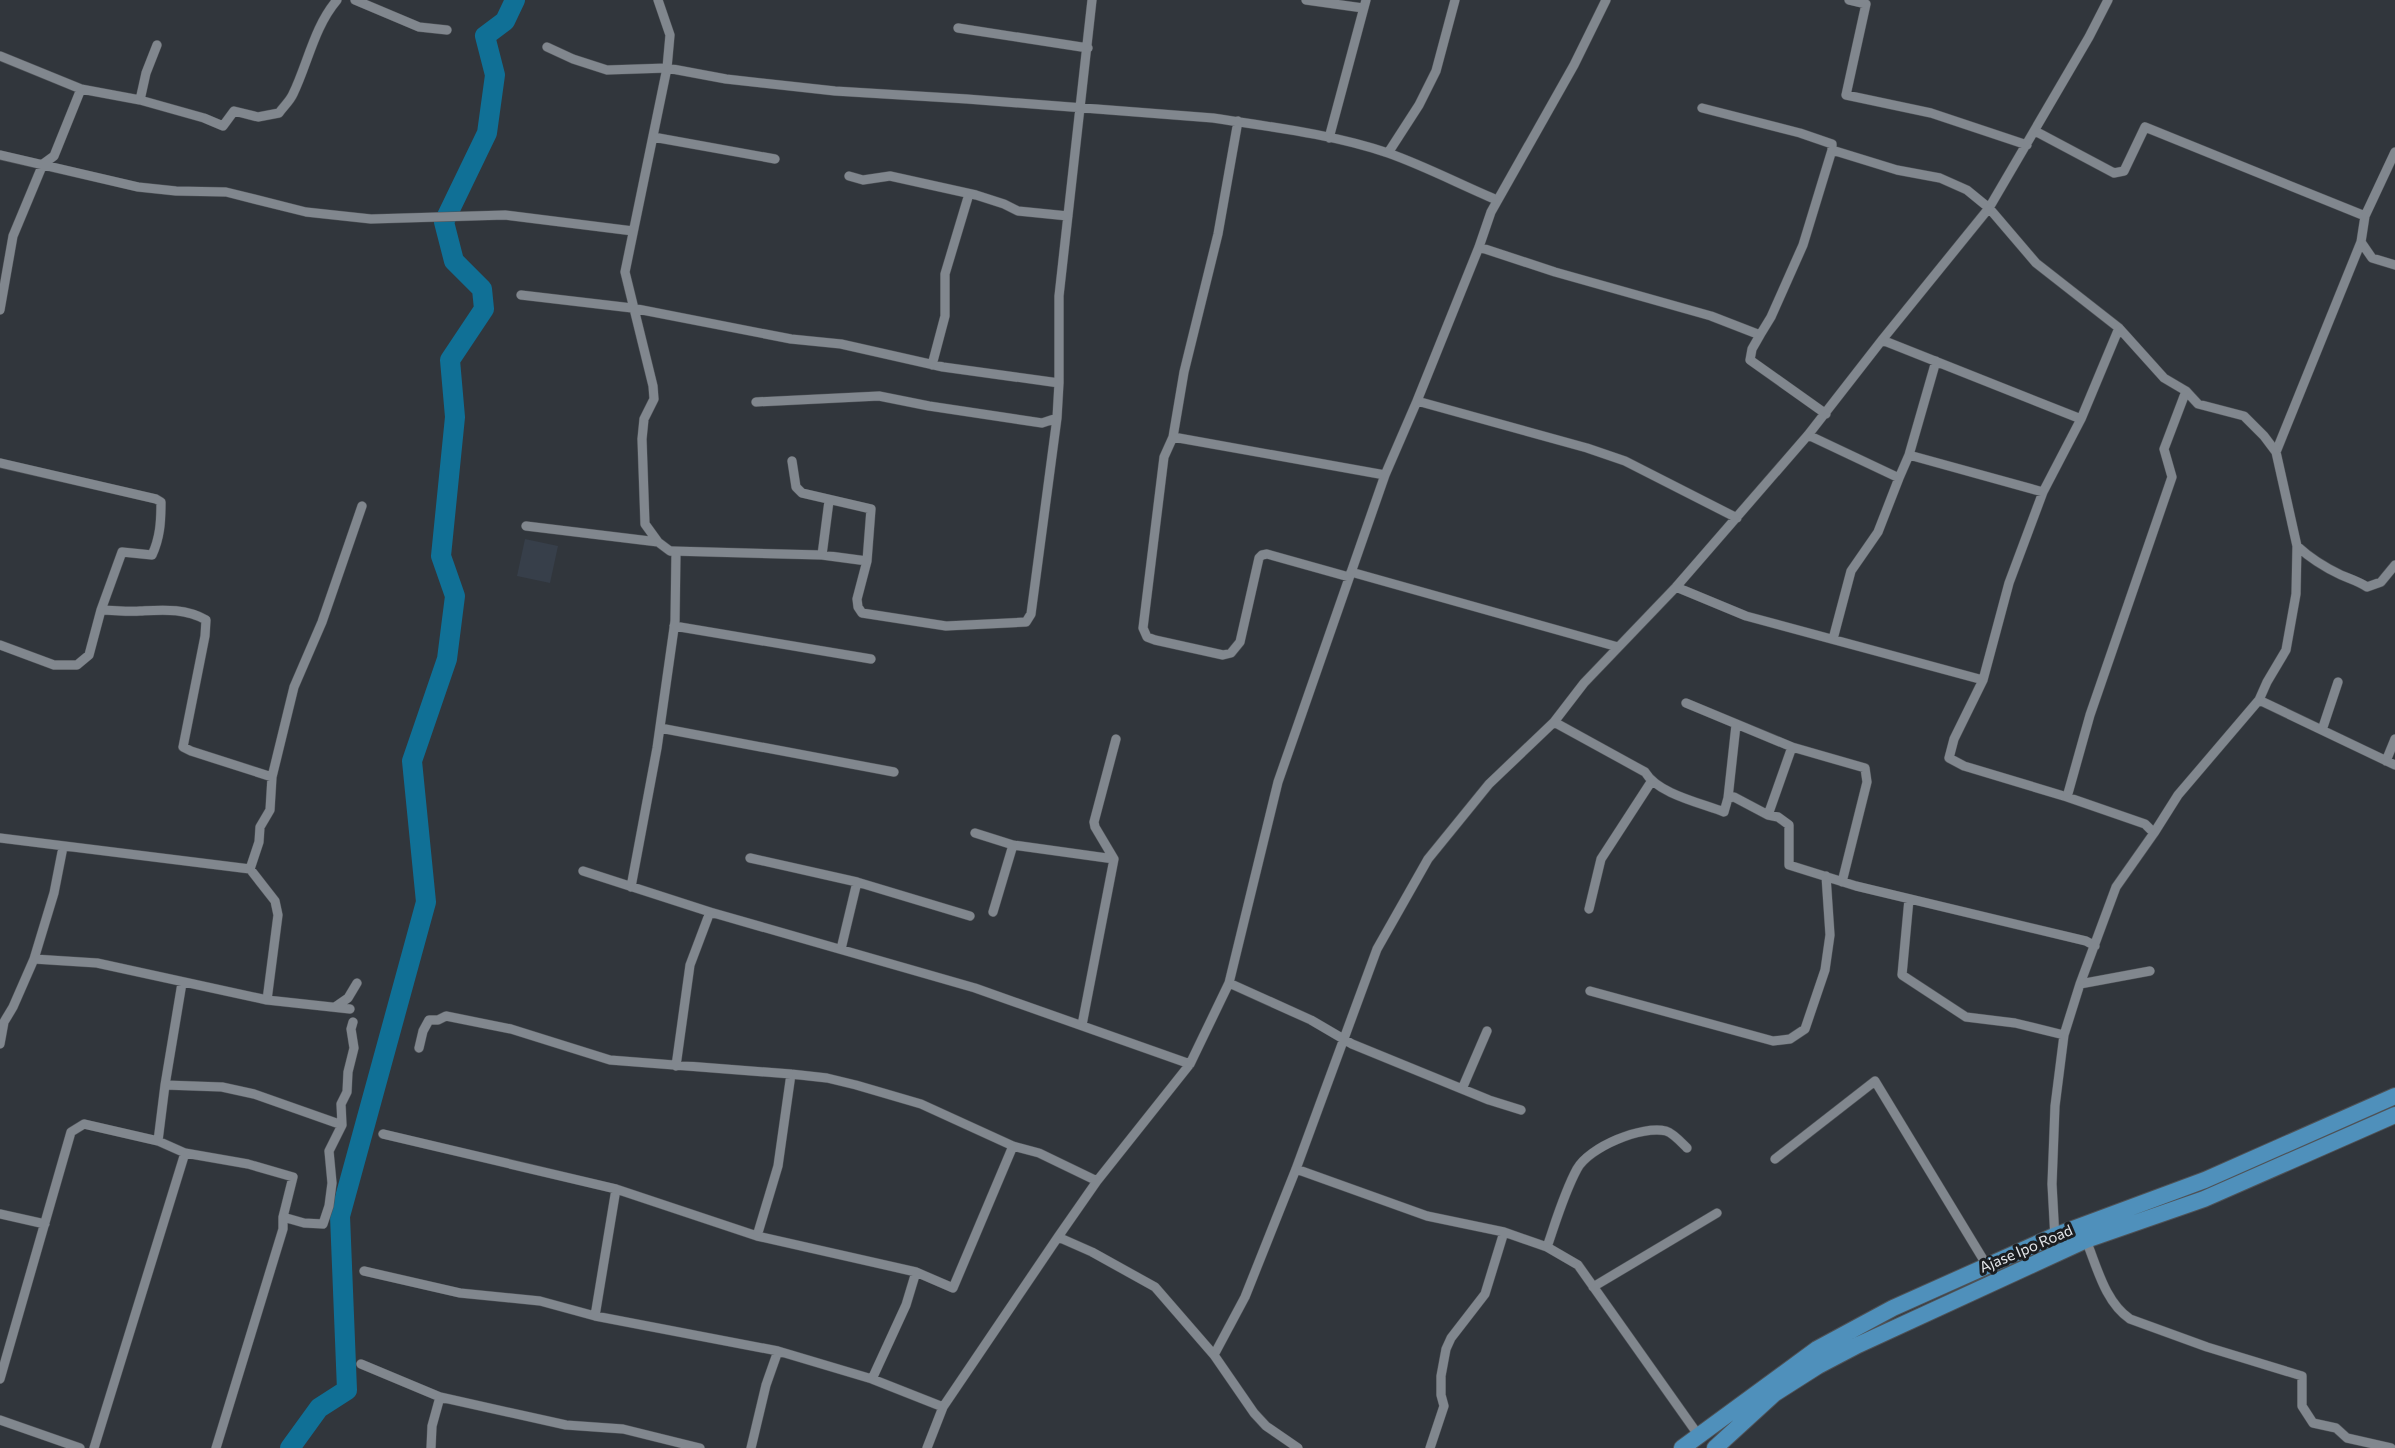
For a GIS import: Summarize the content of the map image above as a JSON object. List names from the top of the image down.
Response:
{
  "streets": {
    "highway": ["Ajase Ipo Road"]
  }
}
